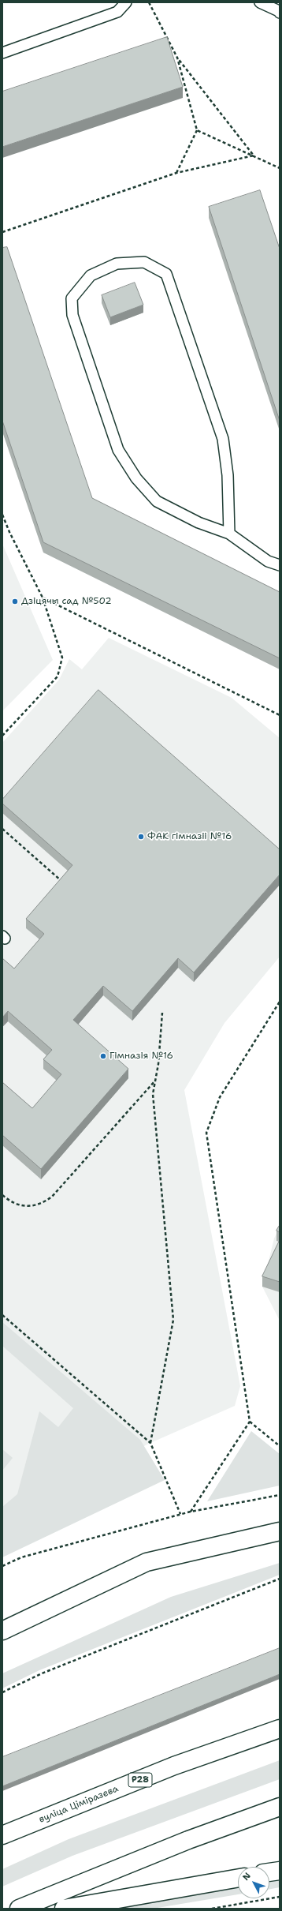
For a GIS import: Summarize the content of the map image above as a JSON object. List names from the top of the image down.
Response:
{
  "streets": {
    "main road": ["Р28", "вуліца Ціміразева"]
  },
  "places": ["Дзіцячы сад №502", "ФАК гімназіі №16", "Гімназія №16"],
  "north": "top left"
}
